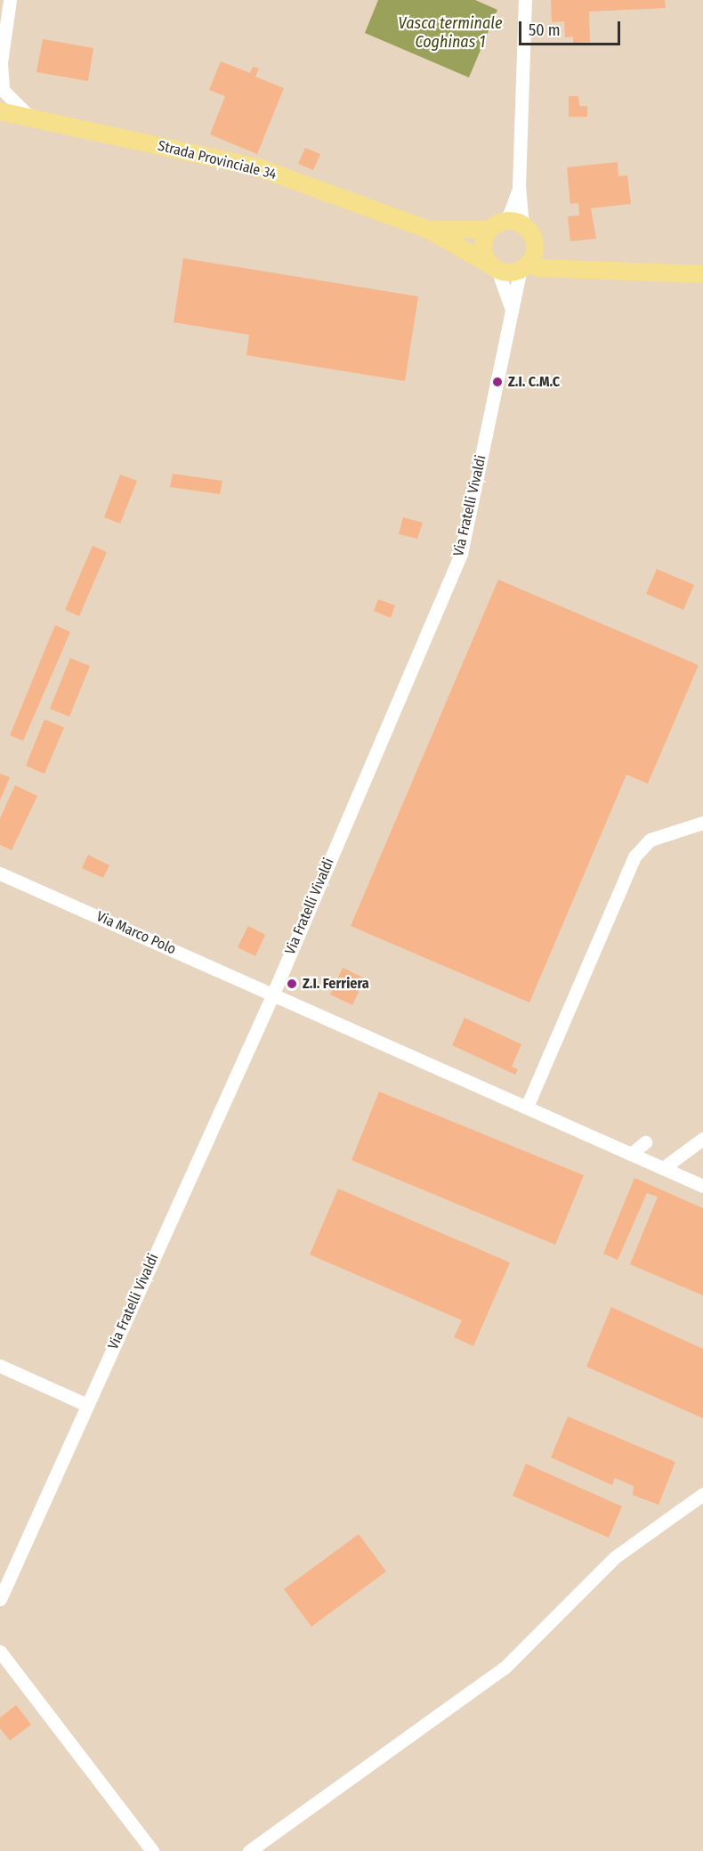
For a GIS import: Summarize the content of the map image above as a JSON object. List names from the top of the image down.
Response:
{
  "streets": {
    "main road": ["Strada Provinciale 34"],
    "street": ["Via Fratelli Vivaldi", "Via Marco Polo"]
  },
  "crossings": [
    ["Strada Provinciale 34", "Via Fratelli Vivaldi"],
    ["Via Fratelli Vivaldi", "Via Marco Polo"]
  ],
  "water": ["Vasca terminale Coghinas 1"],
  "places": ["Z.I. C.M.C", "Z.I. Ferriera"],
  "scale_bar": "50 m"
}
